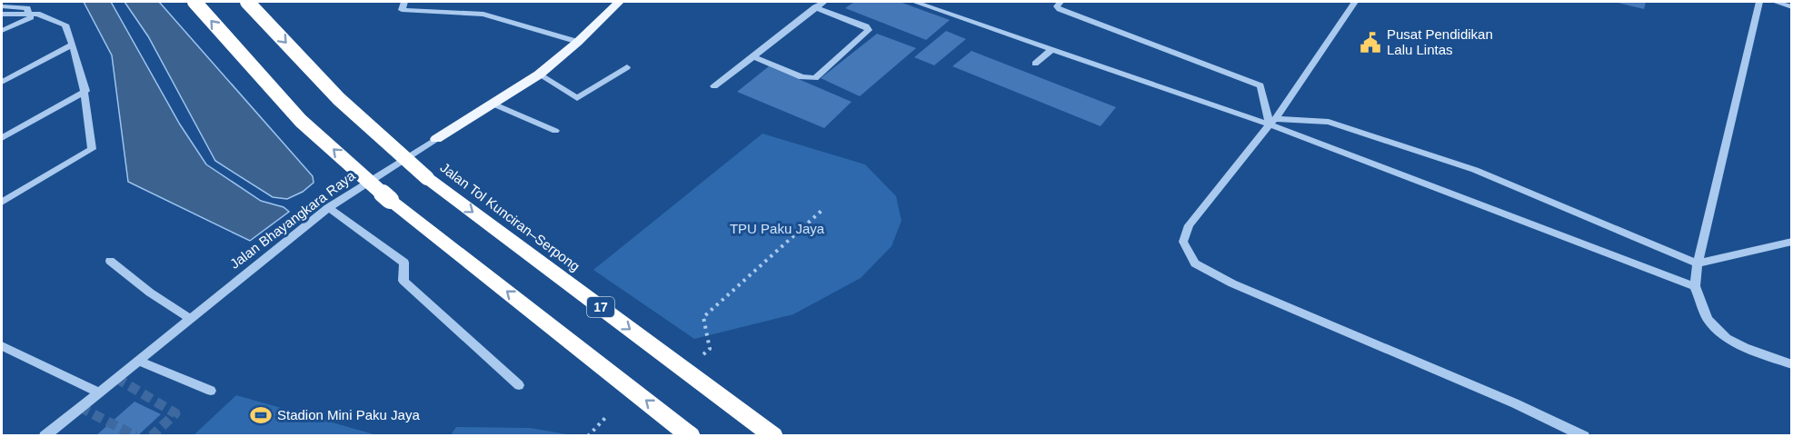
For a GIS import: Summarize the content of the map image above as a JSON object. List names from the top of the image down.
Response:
{
  "streets": {
    "highway": ["Jalan Tol Kunciran–Serpong", "17"],
    "main road": ["Jalan Bhayangkara Raya"]
  },
  "parks": ["TPU Paku Jaya"],
  "places": {
    "public building": ["Pusat Pendidikan Lalu Lintas"],
    "sports": ["Stadion Mini Paku Jaya"]
  }
}
